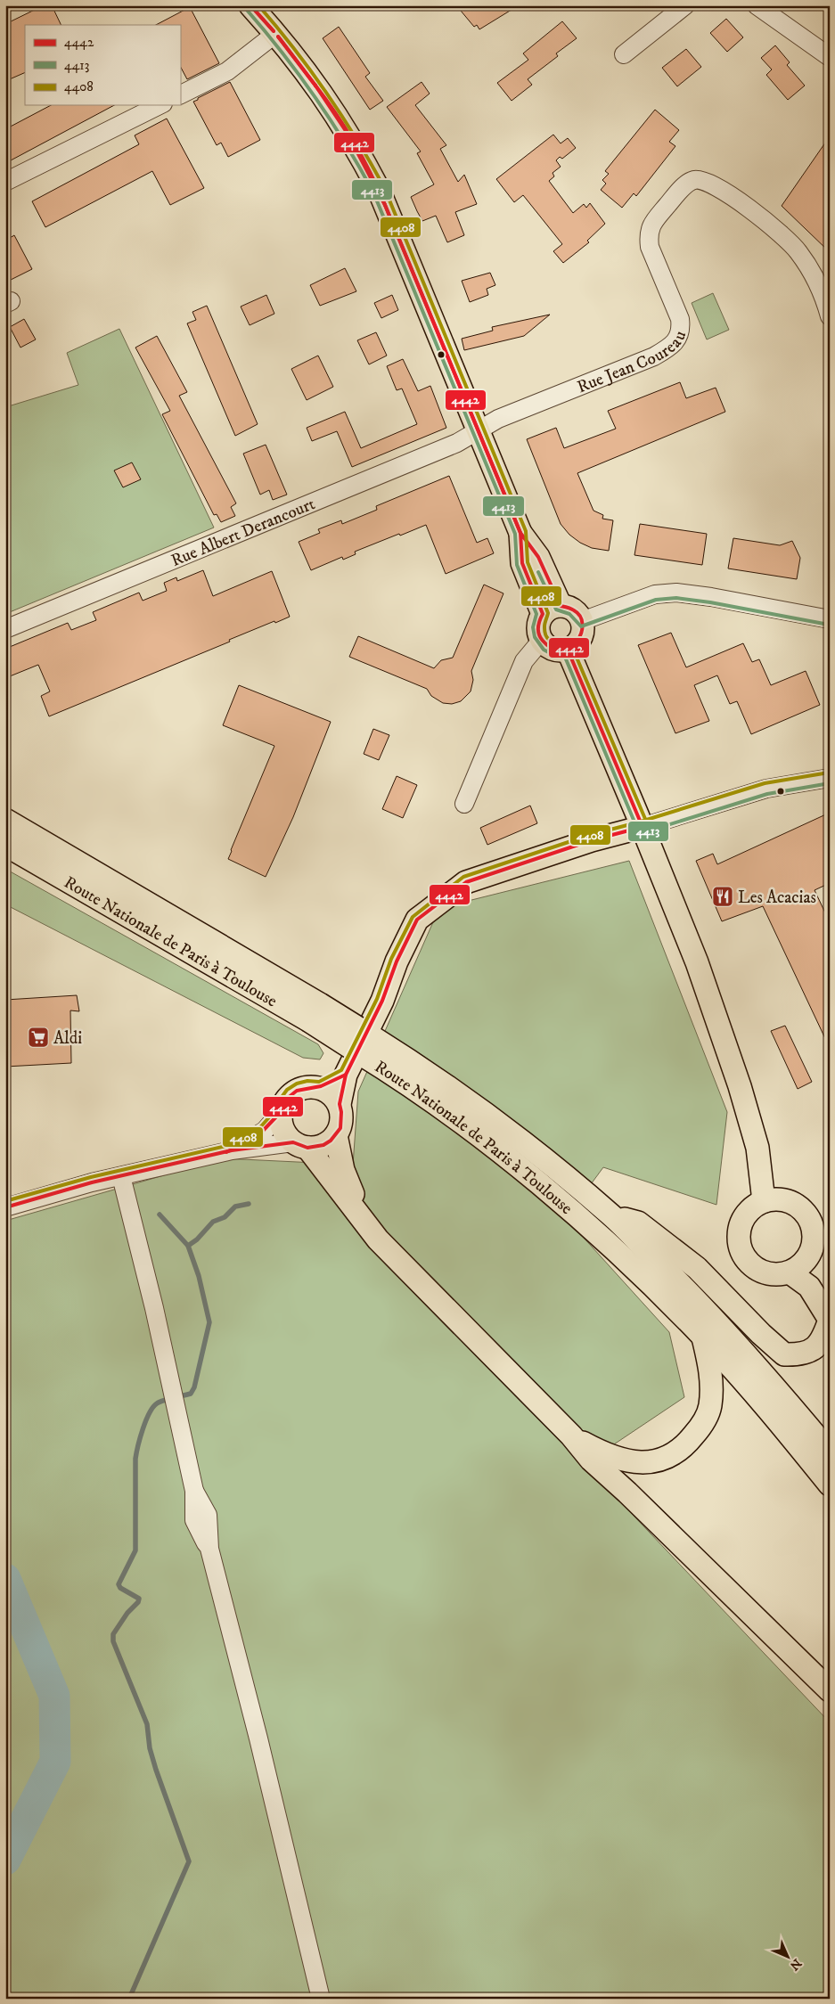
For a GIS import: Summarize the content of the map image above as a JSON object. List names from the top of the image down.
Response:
{
  "streets": {
    "main road": ["Route Nationale de Paris à Toulouse"],
    "street": ["Rue Jean Coureau", "Rue Albert Derancourt"]
  },
  "crossings": [
    ["Rue Jean Coureau", "Rue Albert Derancourt"]
  ],
  "places": {
    "restaurant": ["Les Acacias"],
    "supermarket": ["Aldi"]
  },
  "lines": ["transit line 4442", "transit line 4408", "transit line 4413"],
  "legend": ["4442", "4413", "4408"],
  "north": "bottom right"
}
